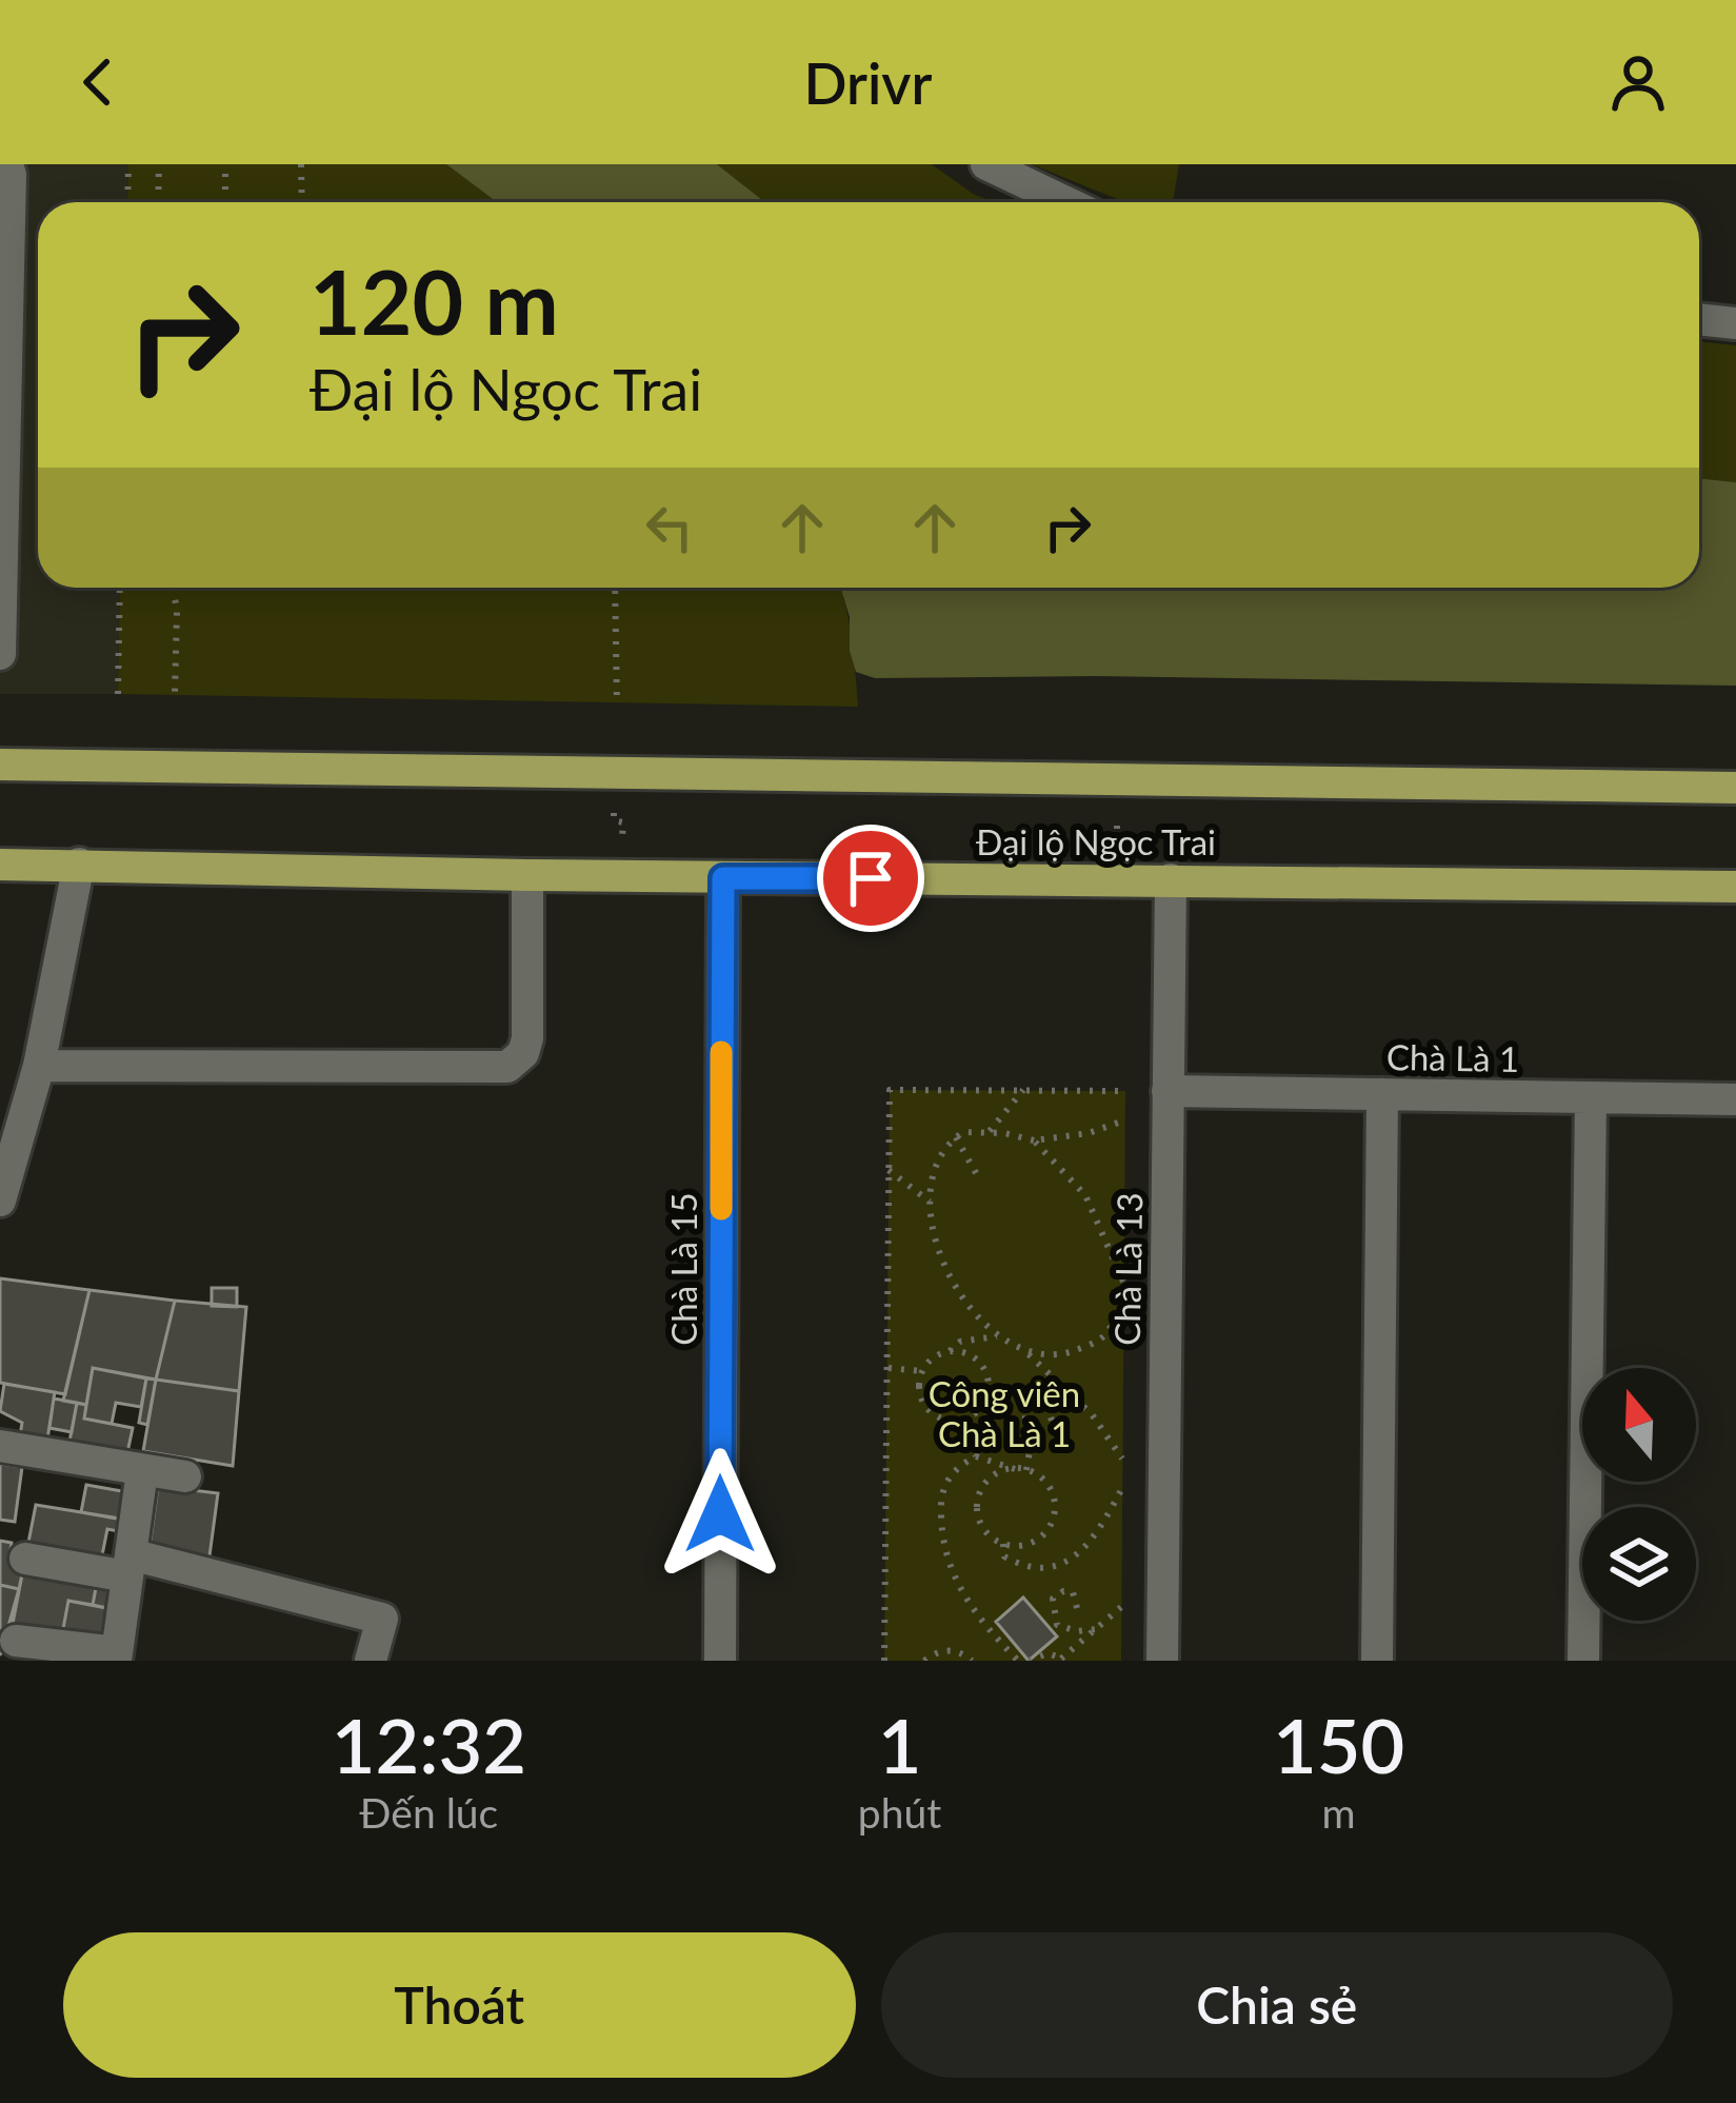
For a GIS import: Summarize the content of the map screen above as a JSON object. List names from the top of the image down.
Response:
{
  "streets": {
    "main road": ["Đại lộ Ngọc Trai"],
    "street": ["Chà Là 1", "Chà Là 15", "Chà Là 13"]
  },
  "crossings": [
    ["Đại lộ Ngọc Trai", "Chà Là 15"],
    ["Đại lộ Ngọc Trai", "Chà Là 13"],
    ["Chà Là 1", "Chà Là 13"]
  ],
  "parks": ["Công viên Chà Là 1"],
  "north": "top",
  "page": {
    "header": "Drivr",
    "turn": ["120 m", "Đại lộ Ngọc Trai"],
    "eta": [
      "12:32",
      "Đến lúc",
      "1",
      "phút",
      "150",
      "m"
    ],
    "buttons": ["Thoát", "Chia sẻ"]
  }
}
